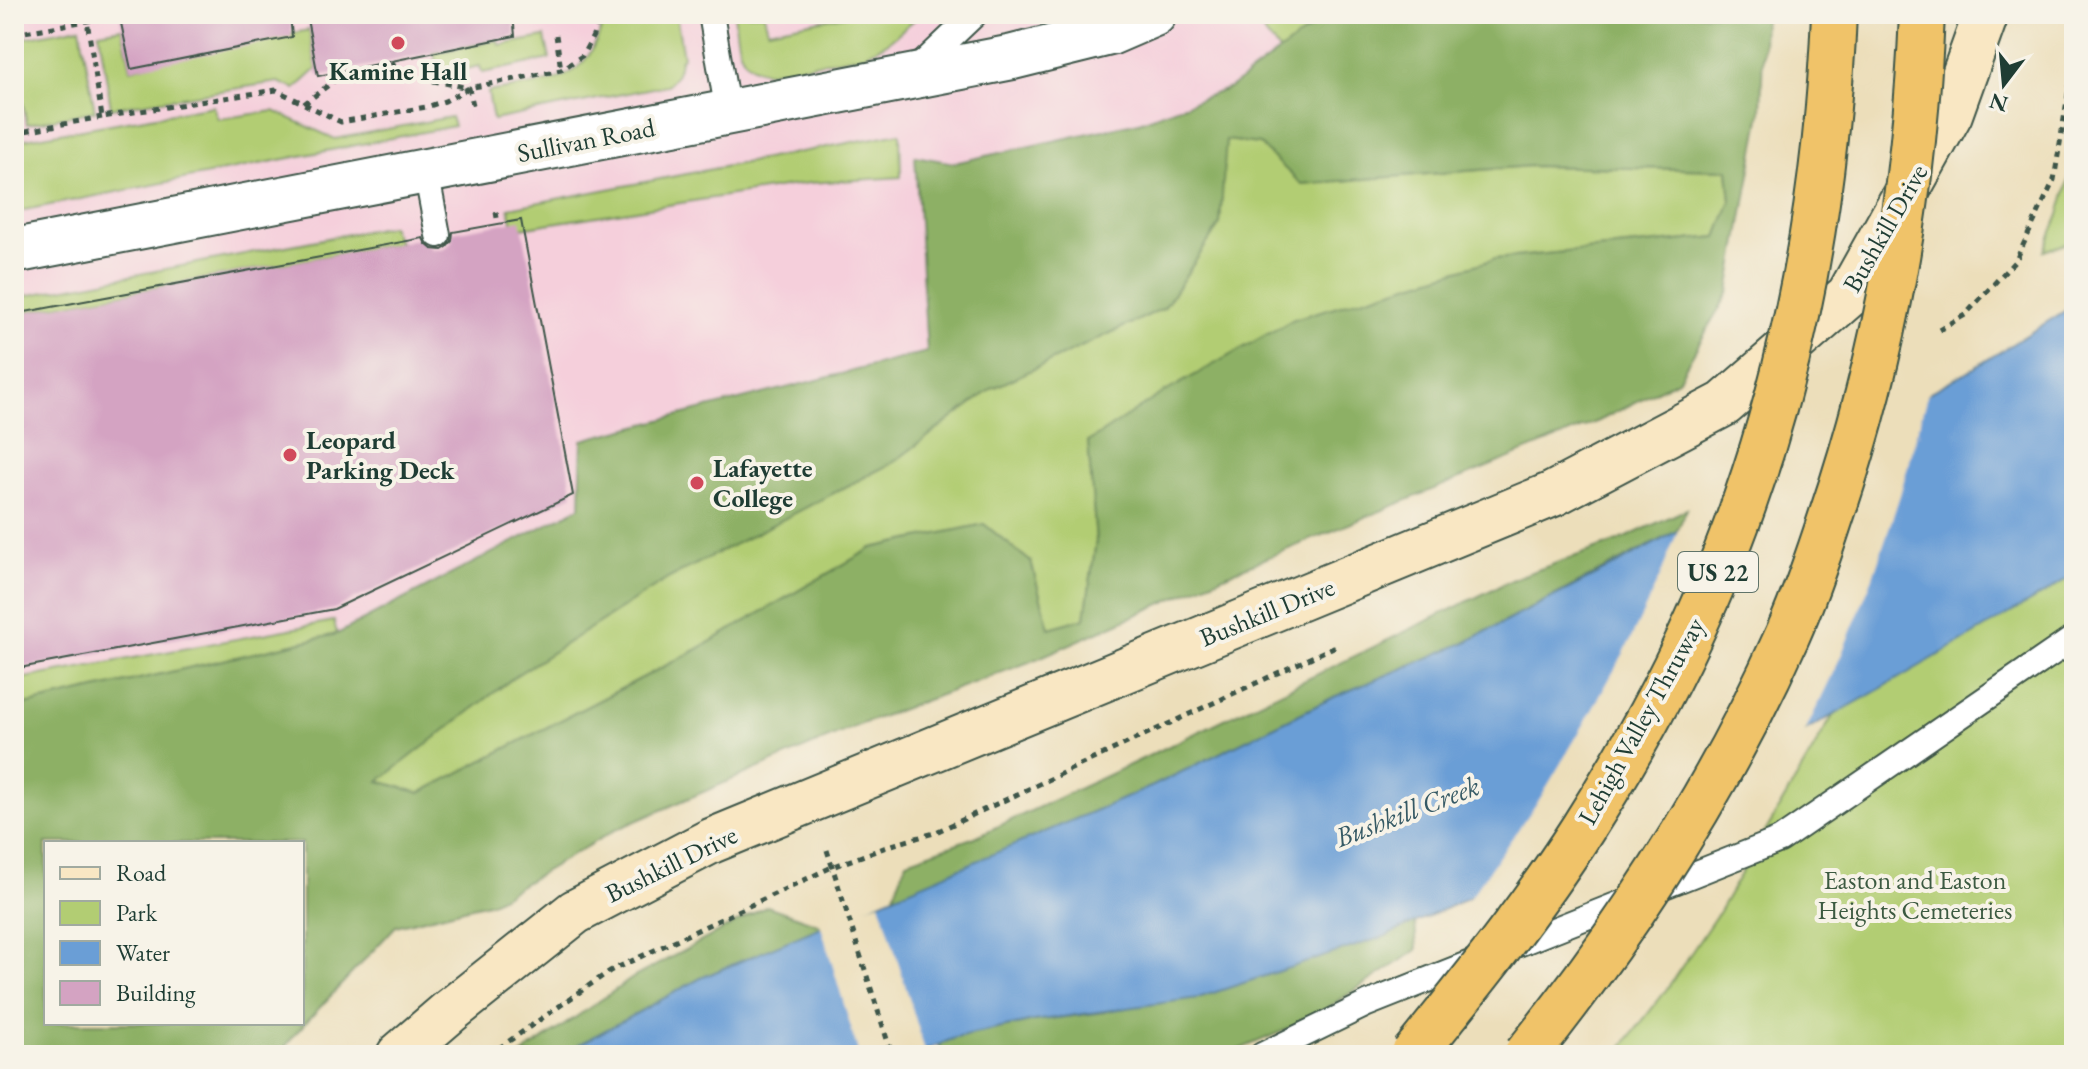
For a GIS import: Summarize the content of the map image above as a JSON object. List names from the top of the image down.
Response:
{
  "streets": {
    "highway": ["US 22", "Lehigh Valley Thruway"],
    "street": ["Sullivan Road", "Bushkill Drive"]
  },
  "water": ["Bushkill Creek"],
  "parks": ["Easton and Easton Heights Cemeteries"],
  "places": ["Kamine Hall", "Leopard Parking Deck", "Lafayette College"],
  "legend": [
    "Road",
    "Park",
    "Water",
    "Building"
  ],
  "north": "bottom"
}
